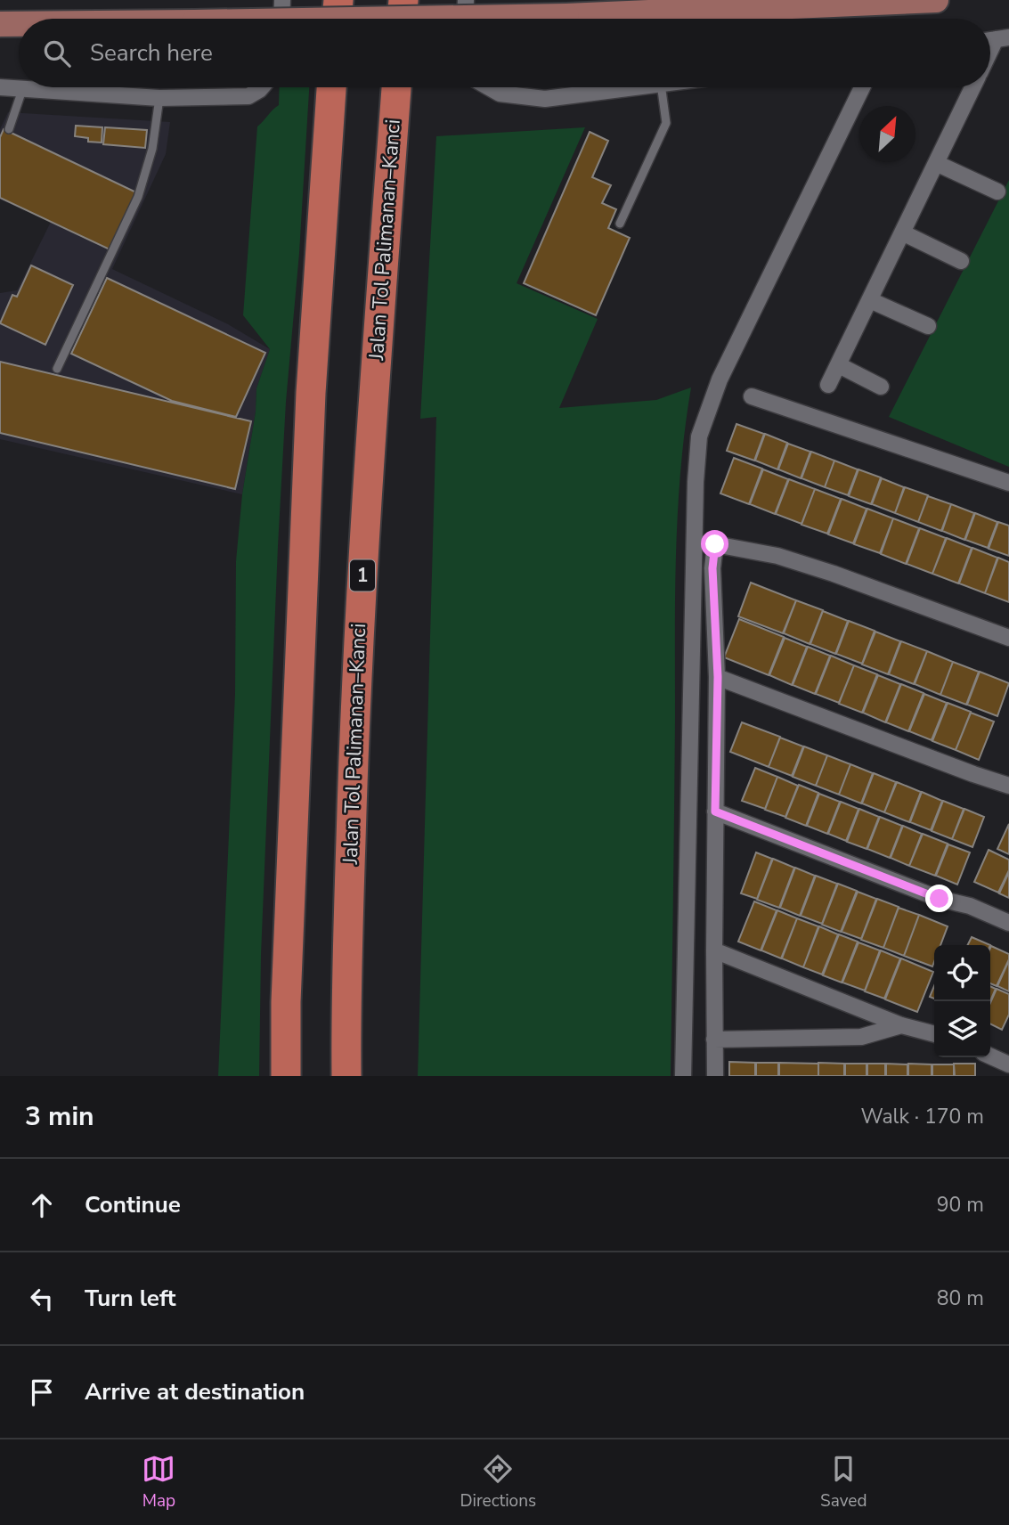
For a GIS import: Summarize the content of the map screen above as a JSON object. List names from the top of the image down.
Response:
{
  "streets": {
    "highway": ["Jalan Tol Palimanan–Kanci", "1"]
  },
  "north": "top right",
  "page": {
    "search": "Search here",
    "heading": ["3 min", "Walk · 170 m"],
    "list": [
      ["Continue", "90 m"],
      ["Turn left", "80 m"],
      "Arrive at destination"
    ],
    "nav": ["Map", "Directions", "Saved"]
  }
}
